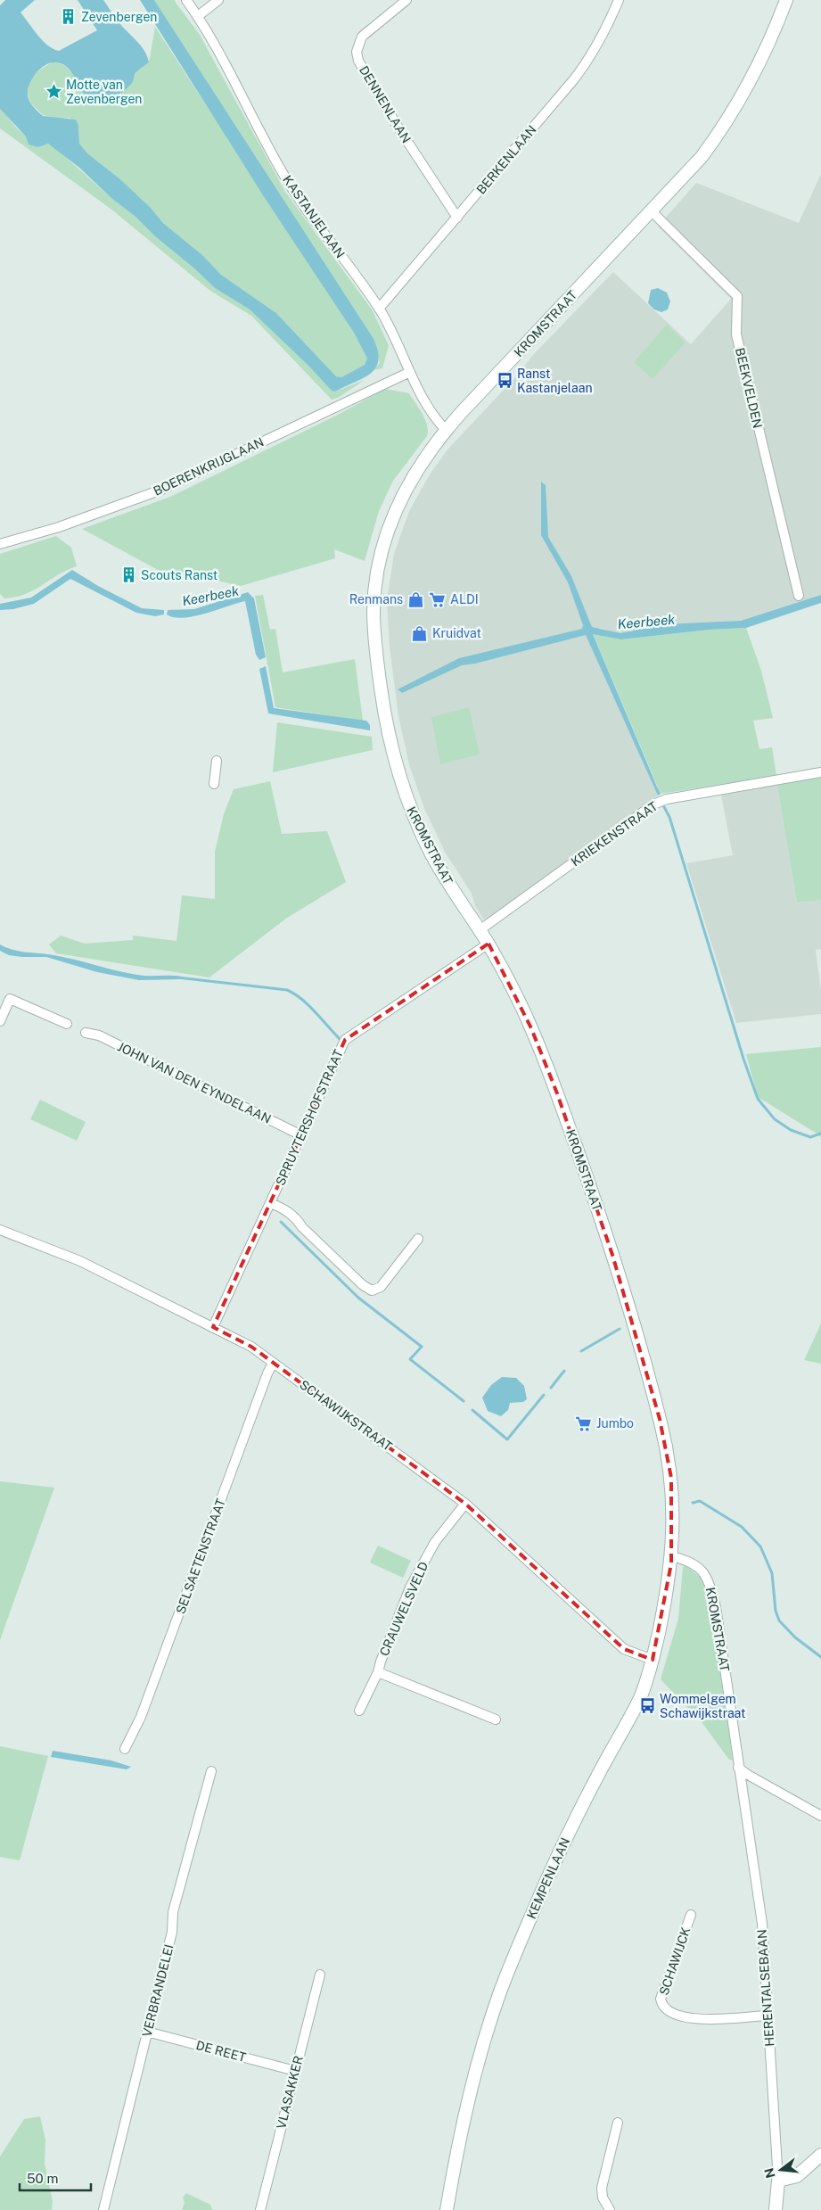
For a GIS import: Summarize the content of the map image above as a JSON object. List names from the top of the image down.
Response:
{
  "streets": {
    "main road": ["KROMSTRAAT", "KEMPENLAAN", "HERENTALSEBAAN"],
    "street": [
      "DENNENLAAN",
      "BERKENLAAN",
      "KASTANJELAAN",
      "BEEKVELDEN",
      "BOERENKRIJGLAAN",
      "KRIEKENSTRAAT",
      "JOHN VAN DEN EYNDELAAN",
      "SPRUYTERSHOFSTRAAT",
      "SCHAWIJKSTRAAT",
      "SELSAETENSTRAAT",
      "CRAUWELSVELD",
      "SCHAWIJCK",
      "VERBRANDELEI",
      "DE REET",
      "VLASAKKER"
    ]
  },
  "crossings": [
    ["DENNENLAAN", "BERKENLAAN"],
    ["BERKENLAAN", "KASTANJELAAN"],
    ["KASTANJELAAN", "KROMSTRAAT"],
    ["KASTANJELAAN", "BOERENKRIJGLAAN"],
    ["KROMSTRAAT", "BEEKVELDEN"],
    ["KROMSTRAAT", "KRIEKENSTRAAT"],
    ["KROMSTRAAT", "SPRUYTERSHOFSTRAAT"],
    ["KROMSTRAAT", "KEMPENLAAN"],
    ["KROMSTRAAT", "HERENTALSEBAAN"],
    ["JOHN VAN DEN EYNDELAAN", "SPRUYTERSHOFSTRAAT"],
    ["SPRUYTERSHOFSTRAAT", "SCHAWIJKSTRAAT"],
    ["SCHAWIJKSTRAAT", "SELSAETENSTRAAT"],
    ["SCHAWIJKSTRAAT", "CRAUWELSVELD"],
    ["SCHAWIJKSTRAAT", "KEMPENLAAN"],
    ["SCHAWIJCK", "HERENTALSEBAAN"],
    ["VERBRANDELEI", "DE REET"],
    ["DE REET", "VLASAKKER"]
  ],
  "water": ["Keerbeek"],
  "places": {
    "building": ["Zevenbergen", "Scouts Ranst"],
    "place": ["Motte van Zevenbergen"],
    "bus stop": ["Ranst Kastanjelaan", "Wommelgem Schawijkstraat"],
    "shop": ["Renmans", "Kruidvat"],
    "supermarket": ["ALDI", "Jumbo"]
  },
  "scale_bar": "50 m",
  "north": "left"
}
